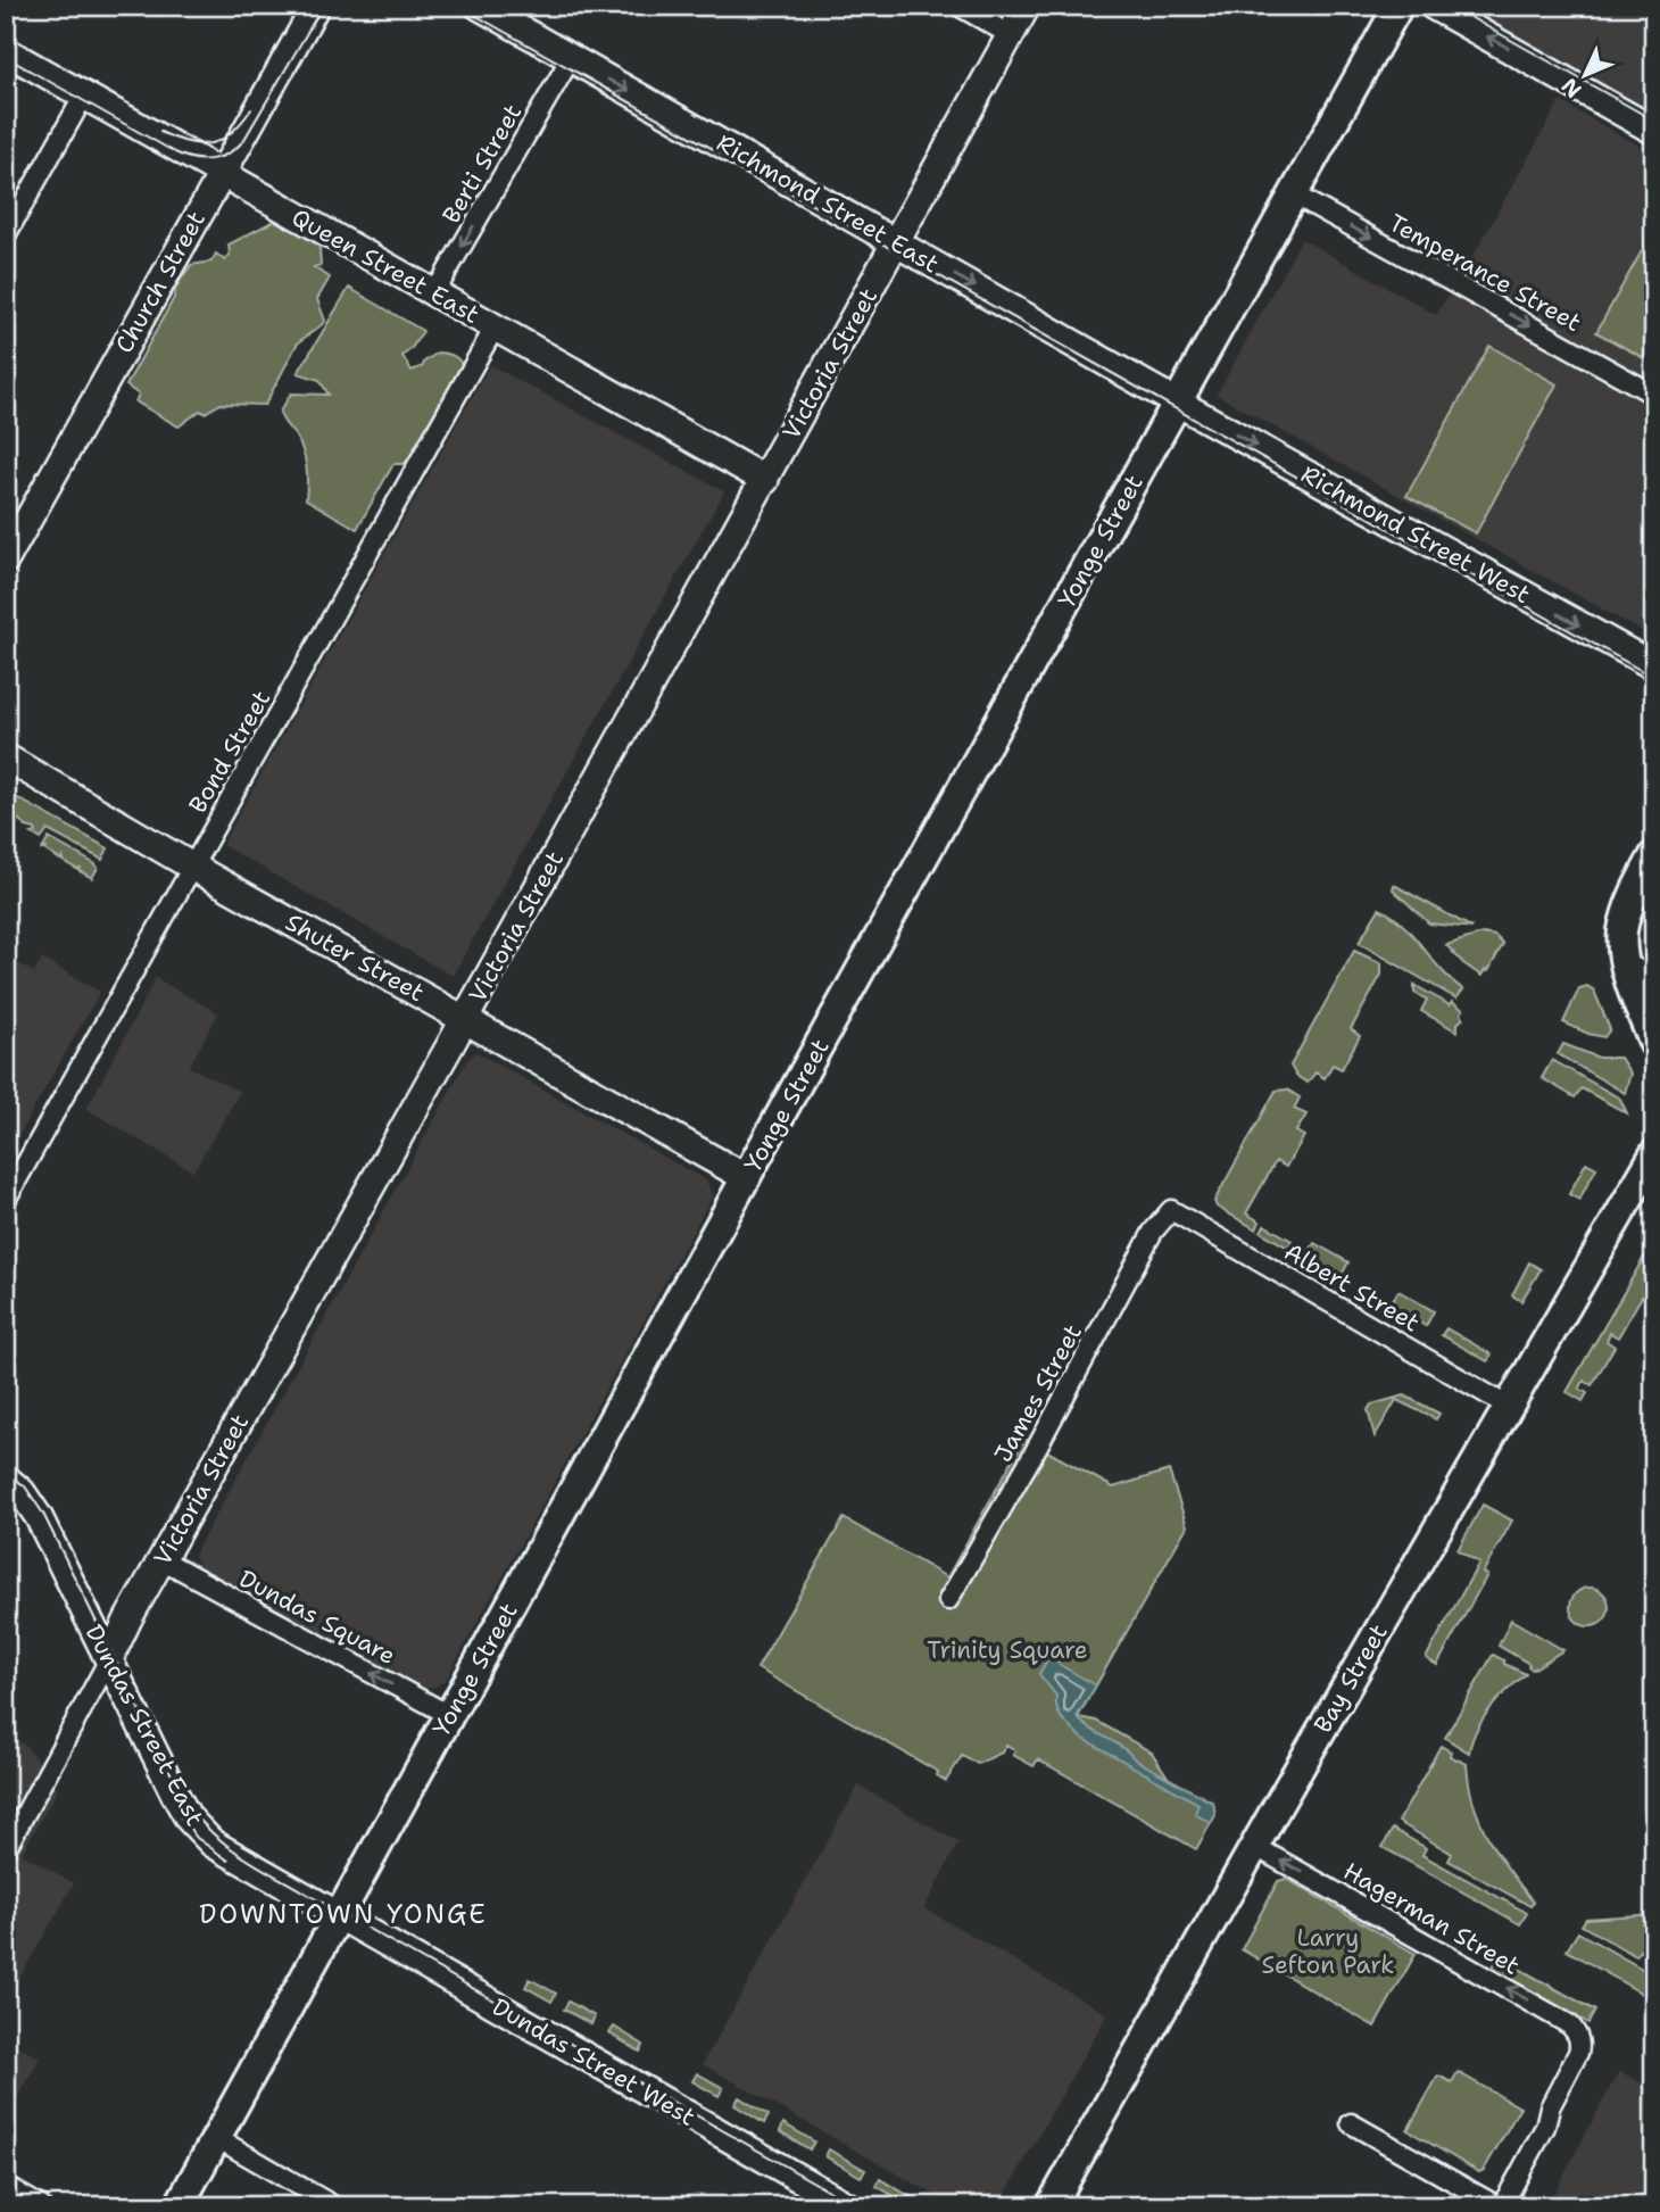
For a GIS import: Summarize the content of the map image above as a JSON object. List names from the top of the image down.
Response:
{
  "streets": {
    "main road": [
      "Richmond Street East",
      "Queen Street East",
      "Church Street",
      "Victoria Street",
      "Richmond Street West",
      "Yonge Street",
      "Shuter Street",
      "Bay Street",
      "Dundas Street East",
      "Dundas Street West"
    ],
    "street": [
      "Berti Street",
      "Temperance Street",
      "Bond Street",
      "Albert Street",
      "James Street",
      "Dundas Square",
      "Hagerman Street"
    ]
  },
  "crossings": [
    ["Berti Street", "Richmond Street East"],
    ["Berti Street", "Queen Street East"],
    ["Richmond Street East", "Victoria Street"],
    ["Richmond Street East", "Richmond Street West"],
    ["Richmond Street East", "Yonge Street"],
    ["Queen Street East", "Church Street"],
    ["Queen Street East", "Victoria Street"],
    ["Queen Street East", "Bond Street"],
    ["Temperance Street", "Yonge Street"],
    ["Victoria Street", "Shuter Street"],
    ["Victoria Street", "Dundas Square"],
    ["Victoria Street", "Dundas Street East"],
    ["Richmond Street West", "Yonge Street"],
    ["Yonge Street", "Shuter Street"],
    ["Yonge Street", "Dundas Square"],
    ["Yonge Street", "Dundas Street East"],
    ["Yonge Street", "Dundas Street West"],
    ["Bond Street", "Shuter Street"],
    ["Albert Street", "James Street"],
    ["Albert Street", "Bay Street"],
    ["Bay Street", "Hagerman Street"],
    ["Dundas Street East", "Dundas Street West"]
  ],
  "one_way": [
    "Berti Street",
    "Richmond Street East",
    "Temperance Street",
    "Richmond Street West",
    "Dundas Square"
  ],
  "districts": ["DOWNTOWN YONGE"],
  "parks": ["Trinity Square", "Larry Sefton Park"],
  "north": "bottom left"
}
